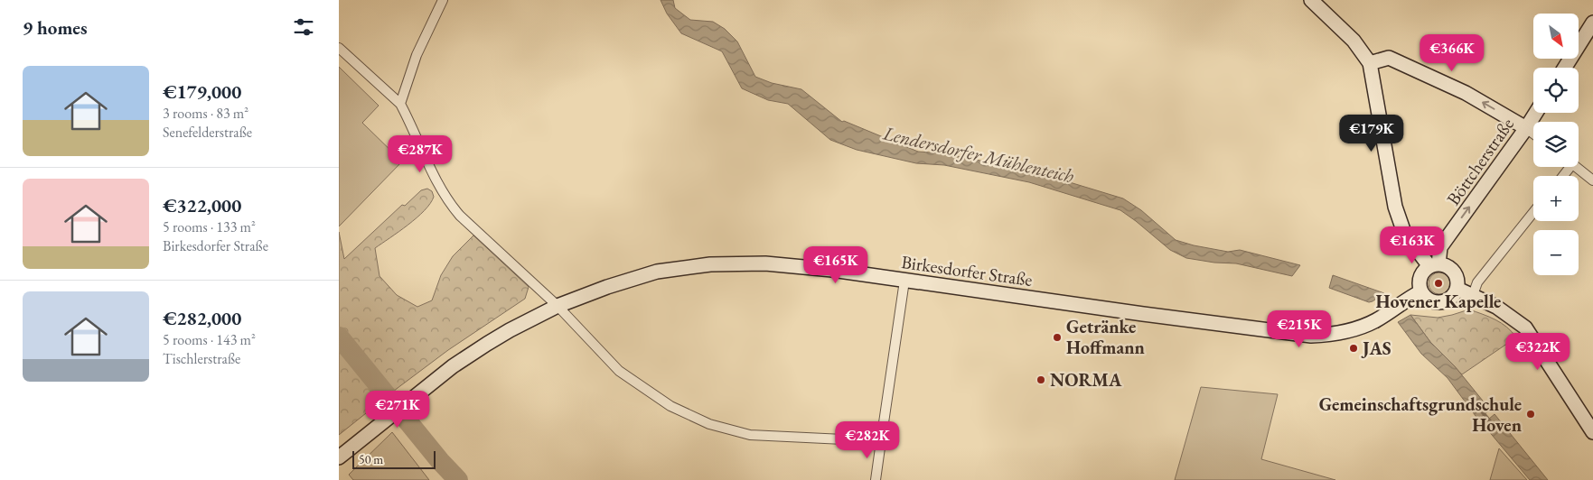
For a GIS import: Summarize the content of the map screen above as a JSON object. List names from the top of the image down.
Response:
{
  "streets": {
    "main road": ["Böttcherstraße", "Birkesdorfer Straße"]
  },
  "crossings": [
    ["Böttcherstraße", "Birkesdorfer Straße"]
  ],
  "one_way": ["Böttcherstraße"],
  "water": ["Lendersdorfer Mühlenteich"],
  "places": [
    "Hovener Kapelle",
    "Getränke Hoffmann",
    "JAS",
    "NORMA",
    "Gemeinschaftsgrundschule Hoven"
  ],
  "scale_bar": "50 m",
  "north": "bottom right",
  "page": {
    "heading": "9 homes",
    "map_buttons": ["+", "−"],
    "price": [
      "€366K",
      "€179K",
      "€287K",
      "€163K",
      "€165K",
      "€215K",
      "€322K",
      "€271K",
      "€282K"
    ],
    "list": [
      {
        "name": "€179,000",
        "note": "3 rooms · 83 m² · Senefelderstraße"
      },
      {
        "name": "€322,000",
        "note": "5 rooms · 133 m² · Birkesdorfer Straße"
      },
      {
        "name": "€282,000",
        "note": "5 rooms · 143 m² · Tischlerstraße"
      }
    ],
    "scale": "50 m"
  }
}
